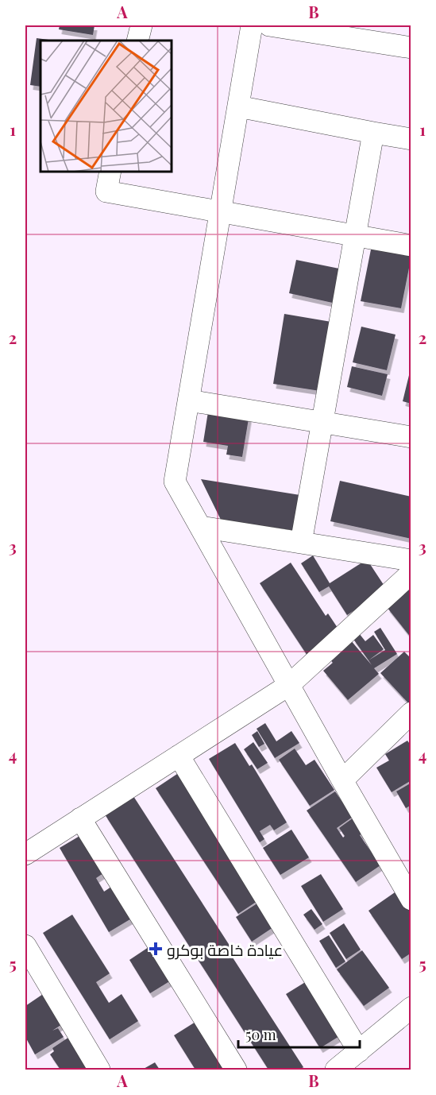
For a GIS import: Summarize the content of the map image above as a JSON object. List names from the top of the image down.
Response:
{
  "places": {
    "health": ["عيادة خاصة بوكرو"]
  },
  "scale_bar": "50 m",
  "grid": {
    "columns": ["A", "B"],
    "rows": [
      "1",
      "2",
      "3",
      "4",
      "5"
    ]
  }
}
